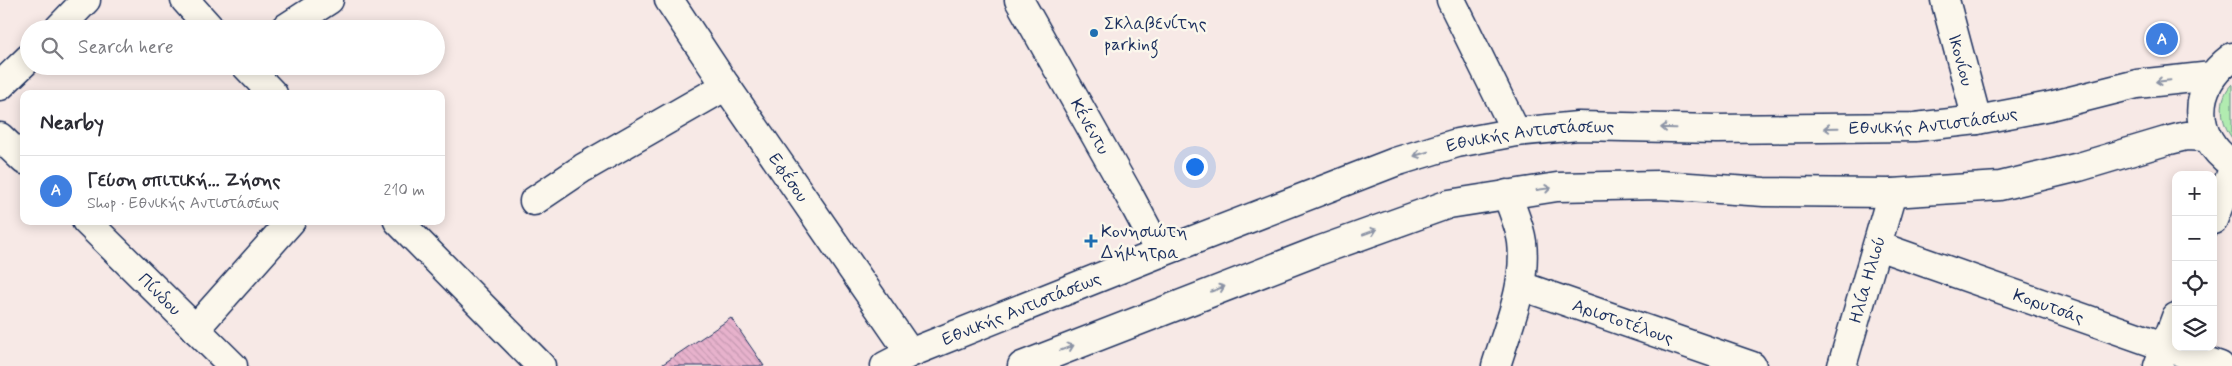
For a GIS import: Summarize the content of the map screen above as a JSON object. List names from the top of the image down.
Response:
{
  "streets": {
    "main road": [
      "Ικονίου",
      "Εθνικής Αντιστάσεως",
      "Κένεντυ",
      "Εφέσου",
      "Ηλία Ηλιού",
      "Πίνδου",
      "Κορυτσάς",
      "Αριστοτέλους"
    ]
  },
  "crossings": [
    ["Ικονίου", "Εθνικής Αντιστάσεως"],
    ["Εθνικής Αντιστάσεως", "Κένεντυ"],
    ["Εθνικής Αντιστάσεως", "Εφέσου"],
    ["Ηλία Ηλιού", "Κορυτσάς"]
  ],
  "places": {
    "other": ["Σκλαβενίτης parking"],
    "health": ["Κονησιώτη Δήμητρα"]
  },
  "page": {
    "search": "Search here",
    "pins": "A",
    "heading": "Nearby",
    "list": [
      {
        "mark": "A",
        "name": "Γεύση σπιτική... Ζήσης",
        "note": "Shop · Εθνικής Αντιστάσεως",
        "value": "210 m"
      }
    ],
    "map_buttons": ["+", "−"]
  }
}
